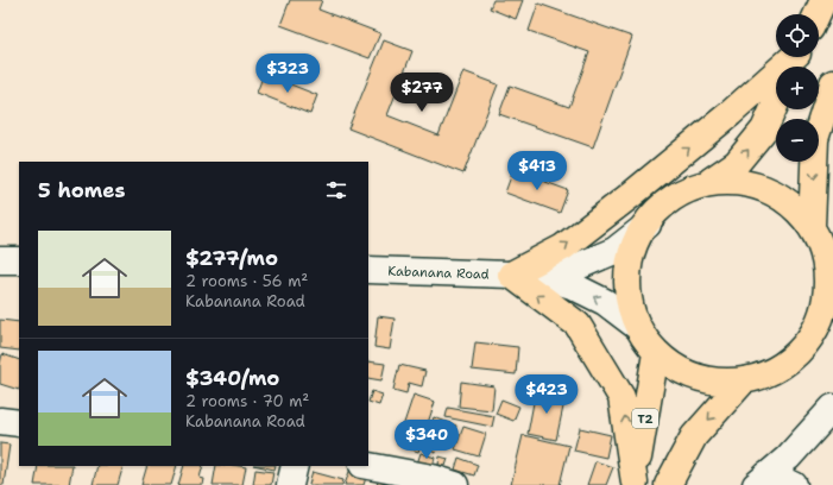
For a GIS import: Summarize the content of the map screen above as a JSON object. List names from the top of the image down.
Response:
{
  "streets": {
    "main road": ["T2"],
    "street": ["Kabanana Road"]
  },
  "page": {
    "map_buttons": ["+", "−"],
    "price": [
      "$323",
      "$277",
      "$413",
      "$423",
      "$340"
    ],
    "heading": "5 homes",
    "list": [
      {
        "name": "$277/mo",
        "note": "2 rooms · 56 m² · Kabanana Road"
      },
      {
        "name": "$340/mo",
        "note": "2 rooms · 70 m² · Kabanana Road"
      }
    ]
  }
}
